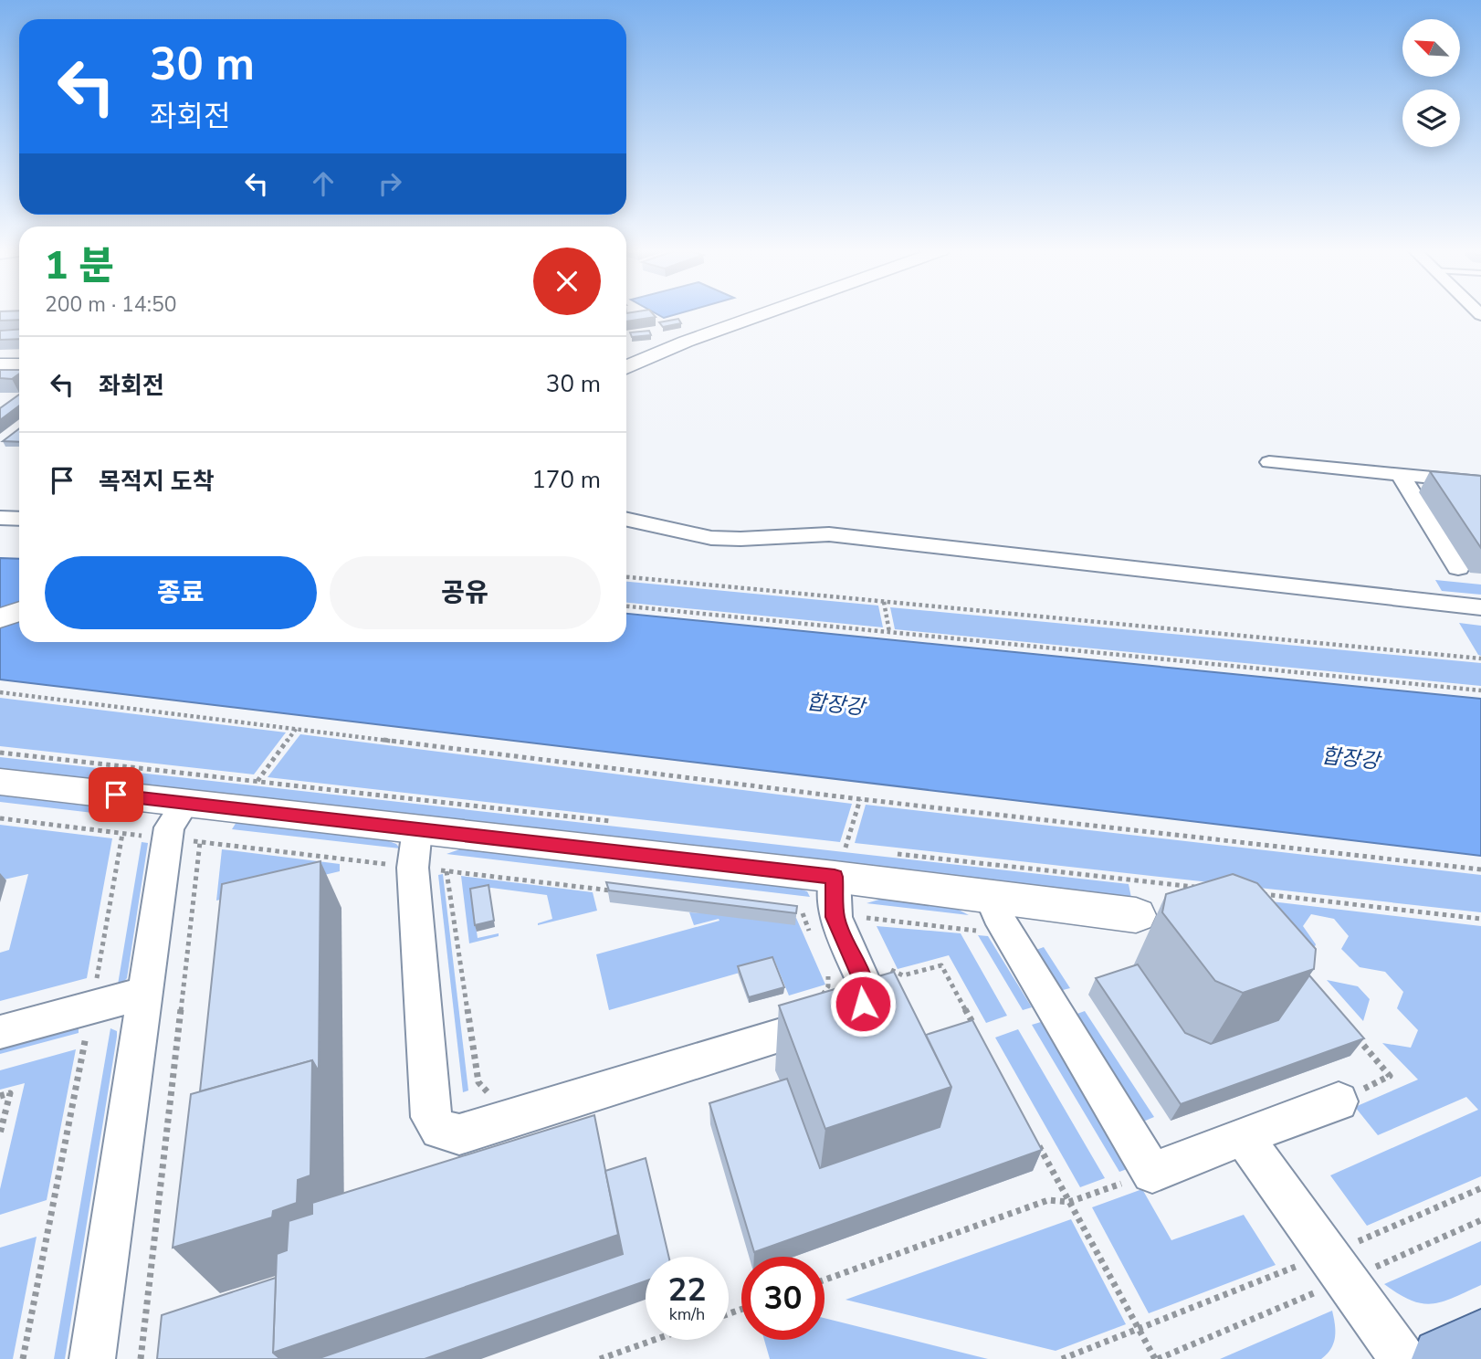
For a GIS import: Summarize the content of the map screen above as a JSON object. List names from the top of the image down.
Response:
{
  "water": ["합장강"],
  "north": "top left",
  "page": {
    "turn": ["30 m", "좌회전"],
    "heading": ["1 분", "200 m · 14:50"],
    "list": [
      {
        "name": "좌회전",
        "value": "30 m"
      },
      {
        "name": "목적지 도착",
        "value": "170 m"
      }
    ],
    "buttons": ["종료", "공유"],
    "speed": "22 km/h",
    "limit": "30"
  }
}
